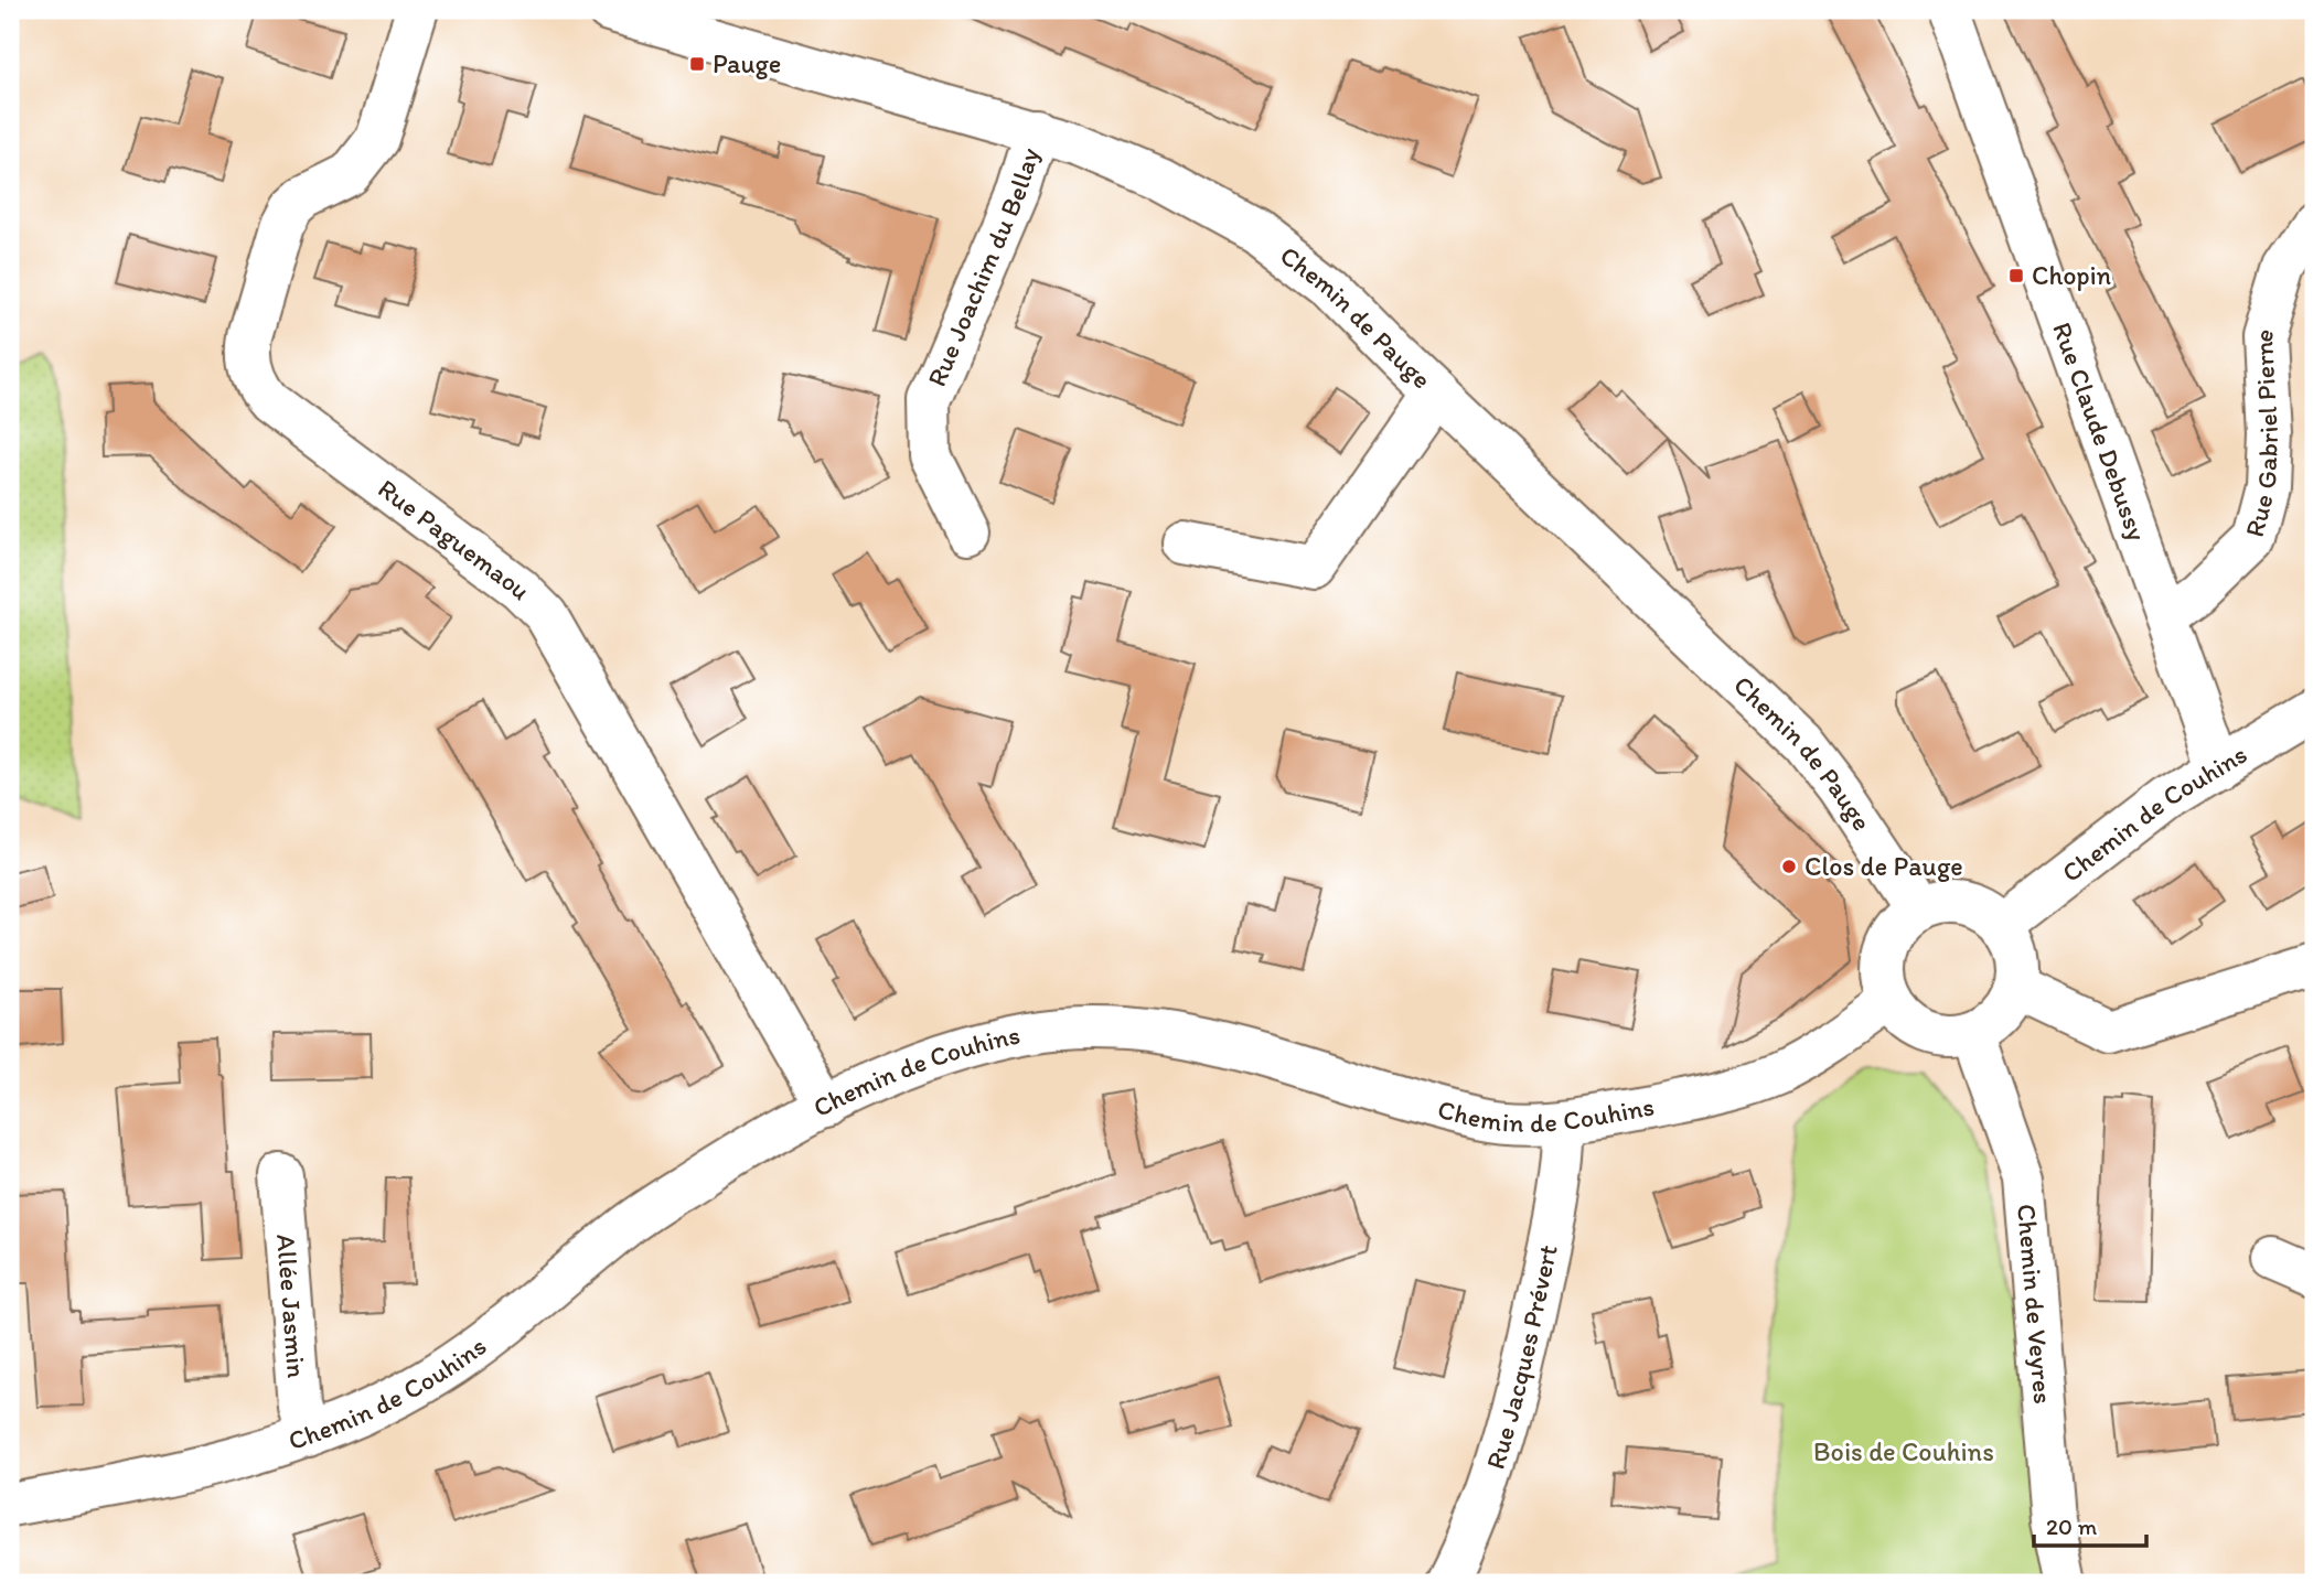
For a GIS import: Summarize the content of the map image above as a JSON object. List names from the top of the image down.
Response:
{
  "streets": {
    "street": [
      "Rue Joachim du Bellay",
      "Chemin de Pauge",
      "Rue Claude Debussy",
      "Rue Gabriel Pierne",
      "Rue Paguemaou",
      "Chemin de Couhins",
      "Chemin de Veyres",
      "Allée Jasmin",
      "Rue Jacques Prévert"
    ]
  },
  "crossings": [
    ["Rue Joachim du Bellay", "Chemin de Pauge"],
    ["Chemin de Pauge", "Chemin de Couhins"],
    ["Chemin de Pauge", "Chemin de Veyres"],
    ["Rue Claude Debussy", "Rue Gabriel Pierne"],
    ["Rue Claude Debussy", "Chemin de Couhins"],
    ["Rue Paguemaou", "Chemin de Couhins"],
    ["Chemin de Couhins", "Chemin de Veyres"],
    ["Chemin de Couhins", "Allée Jasmin"],
    ["Chemin de Couhins", "Rue Jacques Prévert"]
  ],
  "parks": ["Bois de Couhins"],
  "places": {
    "transit": ["Pauge", "Chopin"],
    "other": ["Clos de Pauge"]
  },
  "scale_bar": "20 m"
}
